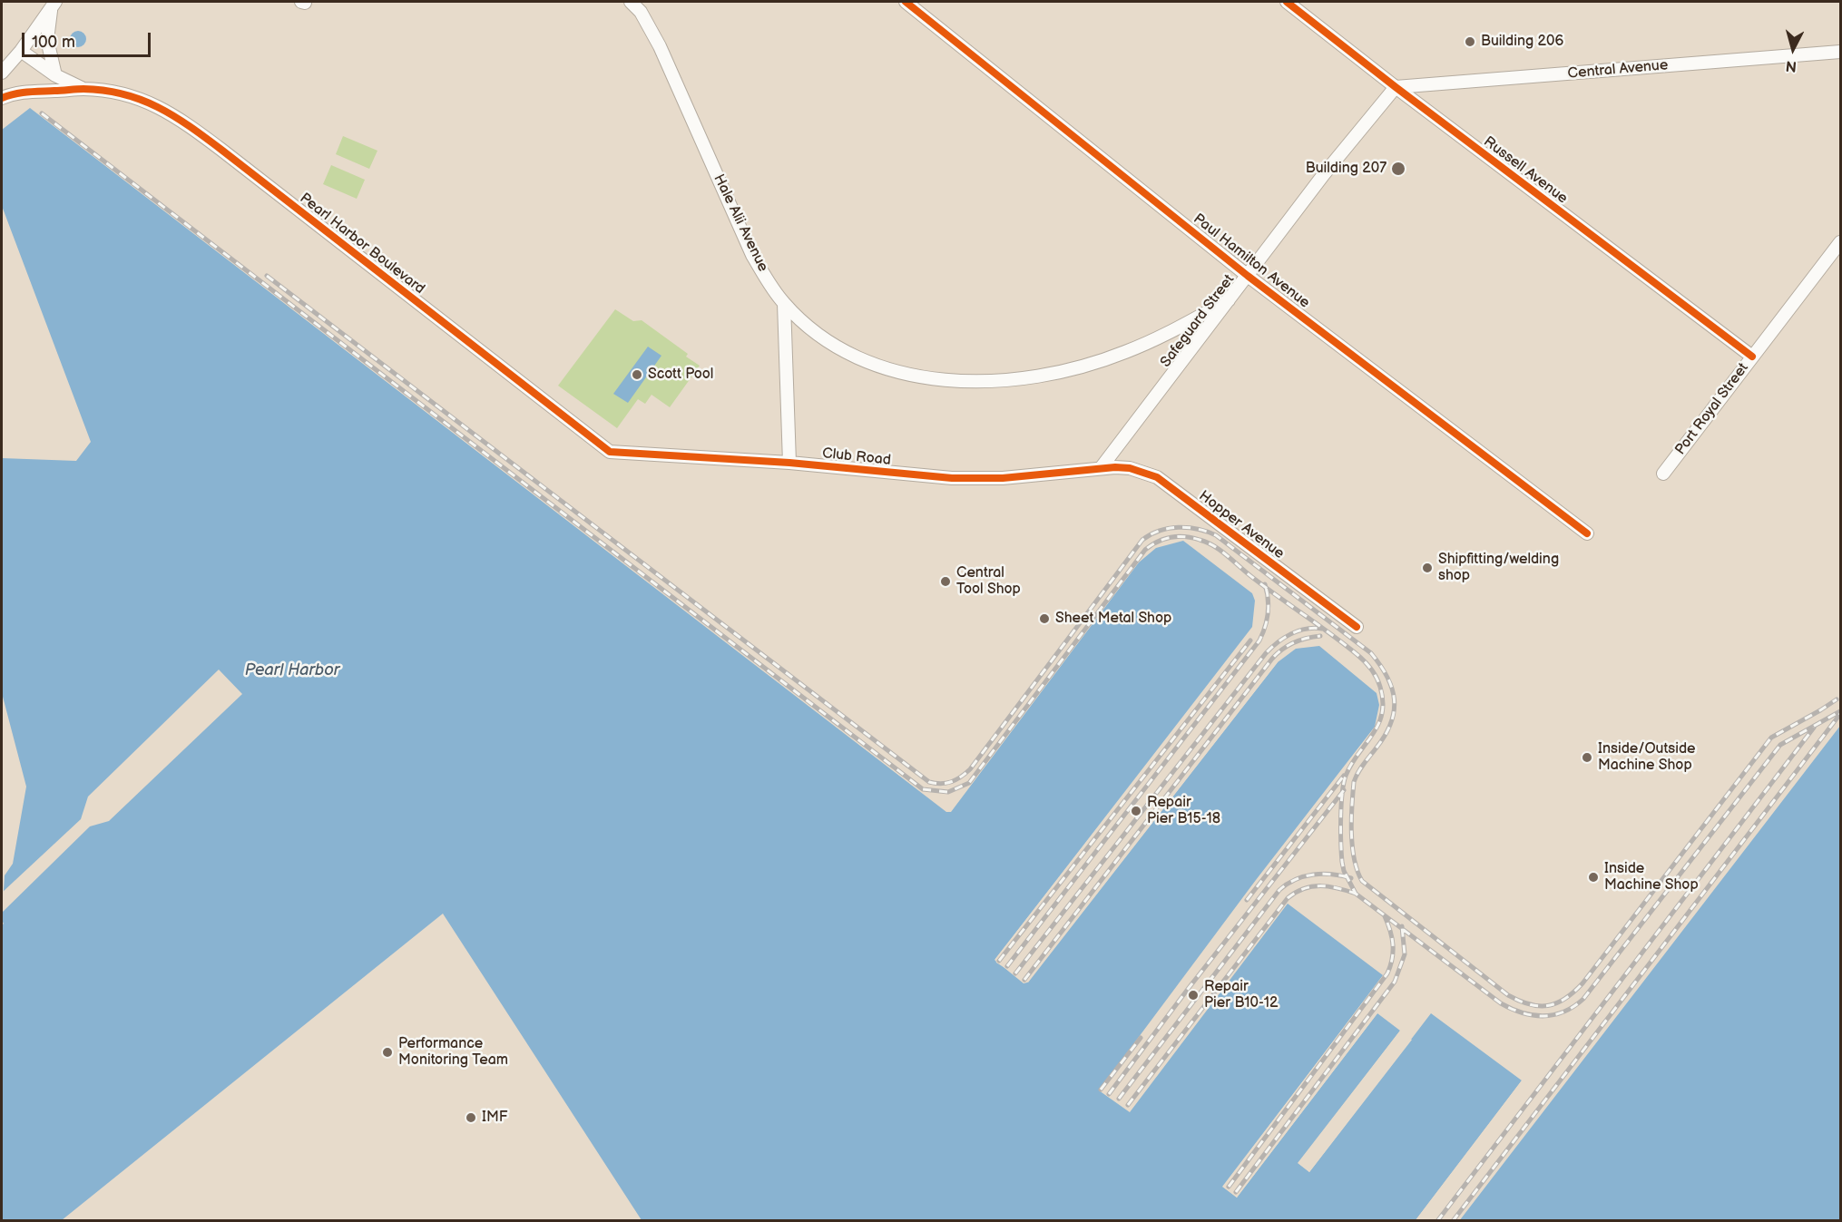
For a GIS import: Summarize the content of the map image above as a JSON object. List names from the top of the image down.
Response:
{
  "streets": {
    "street": [
      "Central Avenue",
      "Russell Avenue",
      "Hale Alii Avenue",
      "Pearl Harbor Boulevard",
      "Paul Hamilton Avenue",
      "Safeguard Street",
      "Port Royal Street",
      "Club Road",
      "Hopper Avenue"
    ]
  },
  "crossings": [
    ["Central Avenue", "Russell Avenue"],
    ["Central Avenue", "Safeguard Street"],
    ["Russell Avenue", "Safeguard Street"],
    ["Russell Avenue", "Port Royal Street"],
    ["Hale Alii Avenue", "Safeguard Street"],
    ["Pearl Harbor Boulevard", "Club Road"],
    ["Paul Hamilton Avenue", "Safeguard Street"],
    ["Safeguard Street", "Club Road"],
    ["Safeguard Street", "Hopper Avenue"],
    ["Club Road", "Hopper Avenue"]
  ],
  "water": ["Pearl Harbor"],
  "places": [
    "Building 206",
    "Building 207",
    "Scott Pool",
    "Shipfitting/welding shop",
    "Central Tool Shop",
    "Sheet Metal Shop",
    "Inside/Outside Machine Shop",
    "Repair Pier B15-18",
    "Inside Machine Shop",
    "Repair Pier B10-12",
    "Performance Monitoring Team",
    "IMF"
  ],
  "scale_bar": "100 m",
  "north": "bottom"
}
